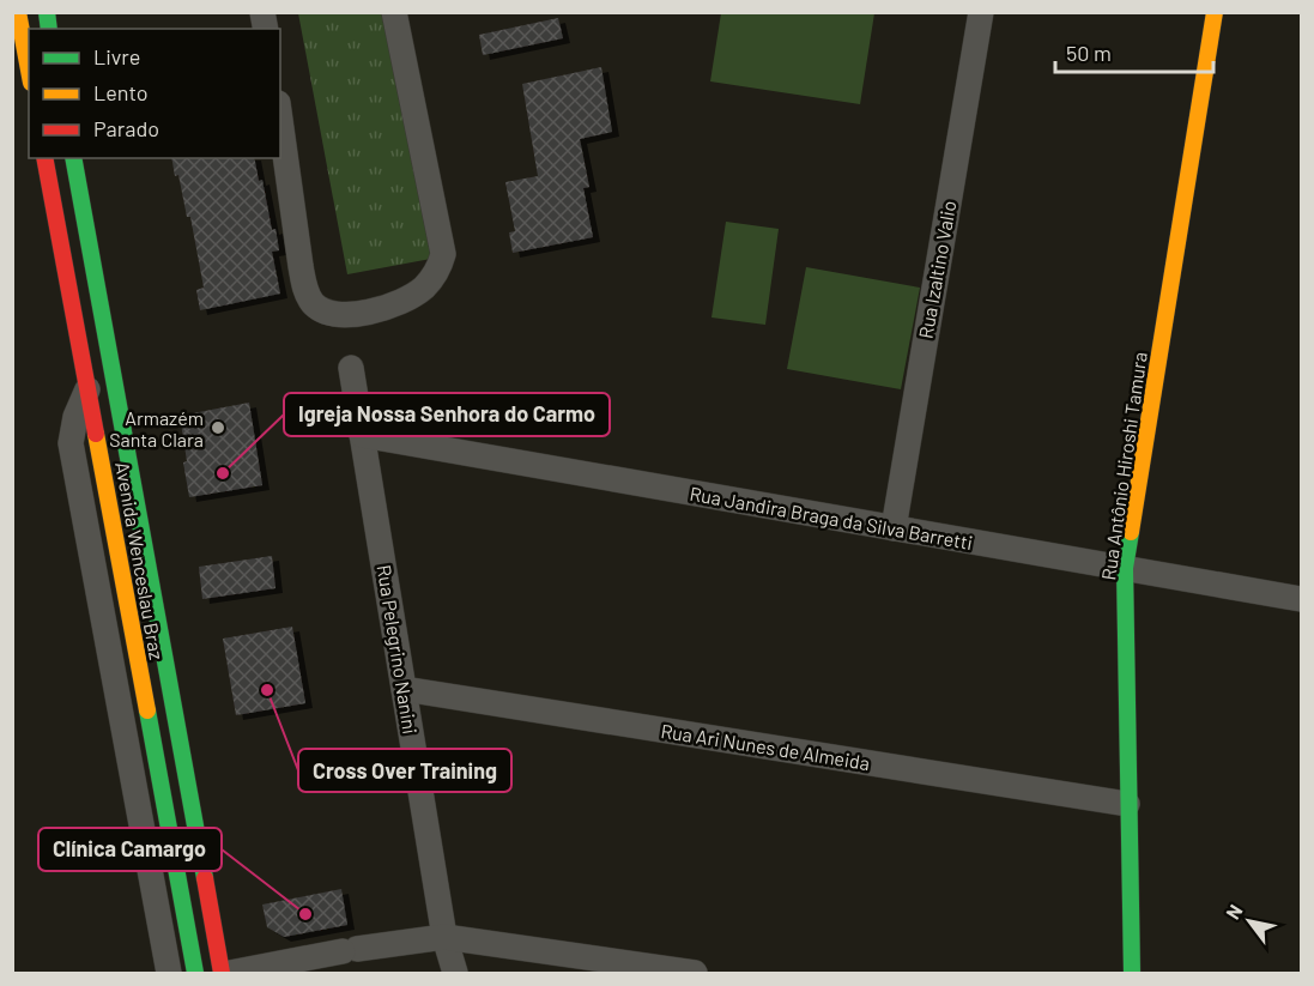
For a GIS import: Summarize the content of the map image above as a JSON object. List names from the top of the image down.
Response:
{
  "streets": {
    "street": [
      "Rua Izaltino Valio",
      "Rua Antônio Hiroshi Tamura",
      "Rua Jandira Braga da Silva Barretti",
      "Avenida Wenceslau Braz",
      "Rua Pelegrino Nanini",
      "Rua Ari Nunes de Almeida"
    ]
  },
  "crossings": [
    ["Rua Izaltino Valio", "Rua Jandira Braga da Silva Barretti"],
    ["Rua Antônio Hiroshi Tamura", "Rua Jandira Braga da Silva Barretti"],
    ["Rua Antônio Hiroshi Tamura", "Rua Ari Nunes de Almeida"],
    ["Rua Jandira Braga da Silva Barretti", "Rua Pelegrino Nanini"],
    ["Rua Pelegrino Nanini", "Rua Ari Nunes de Almeida"]
  ],
  "places": [
    "Armazém Santa Clara",
    "Igreja Nossa Senhora do Carmo",
    "Cross Over Training",
    "Clínica Camargo"
  ],
  "legend": ["Livre", "Lento", "Parado"],
  "scale_bar": "50 m",
  "north": "top left"
}
